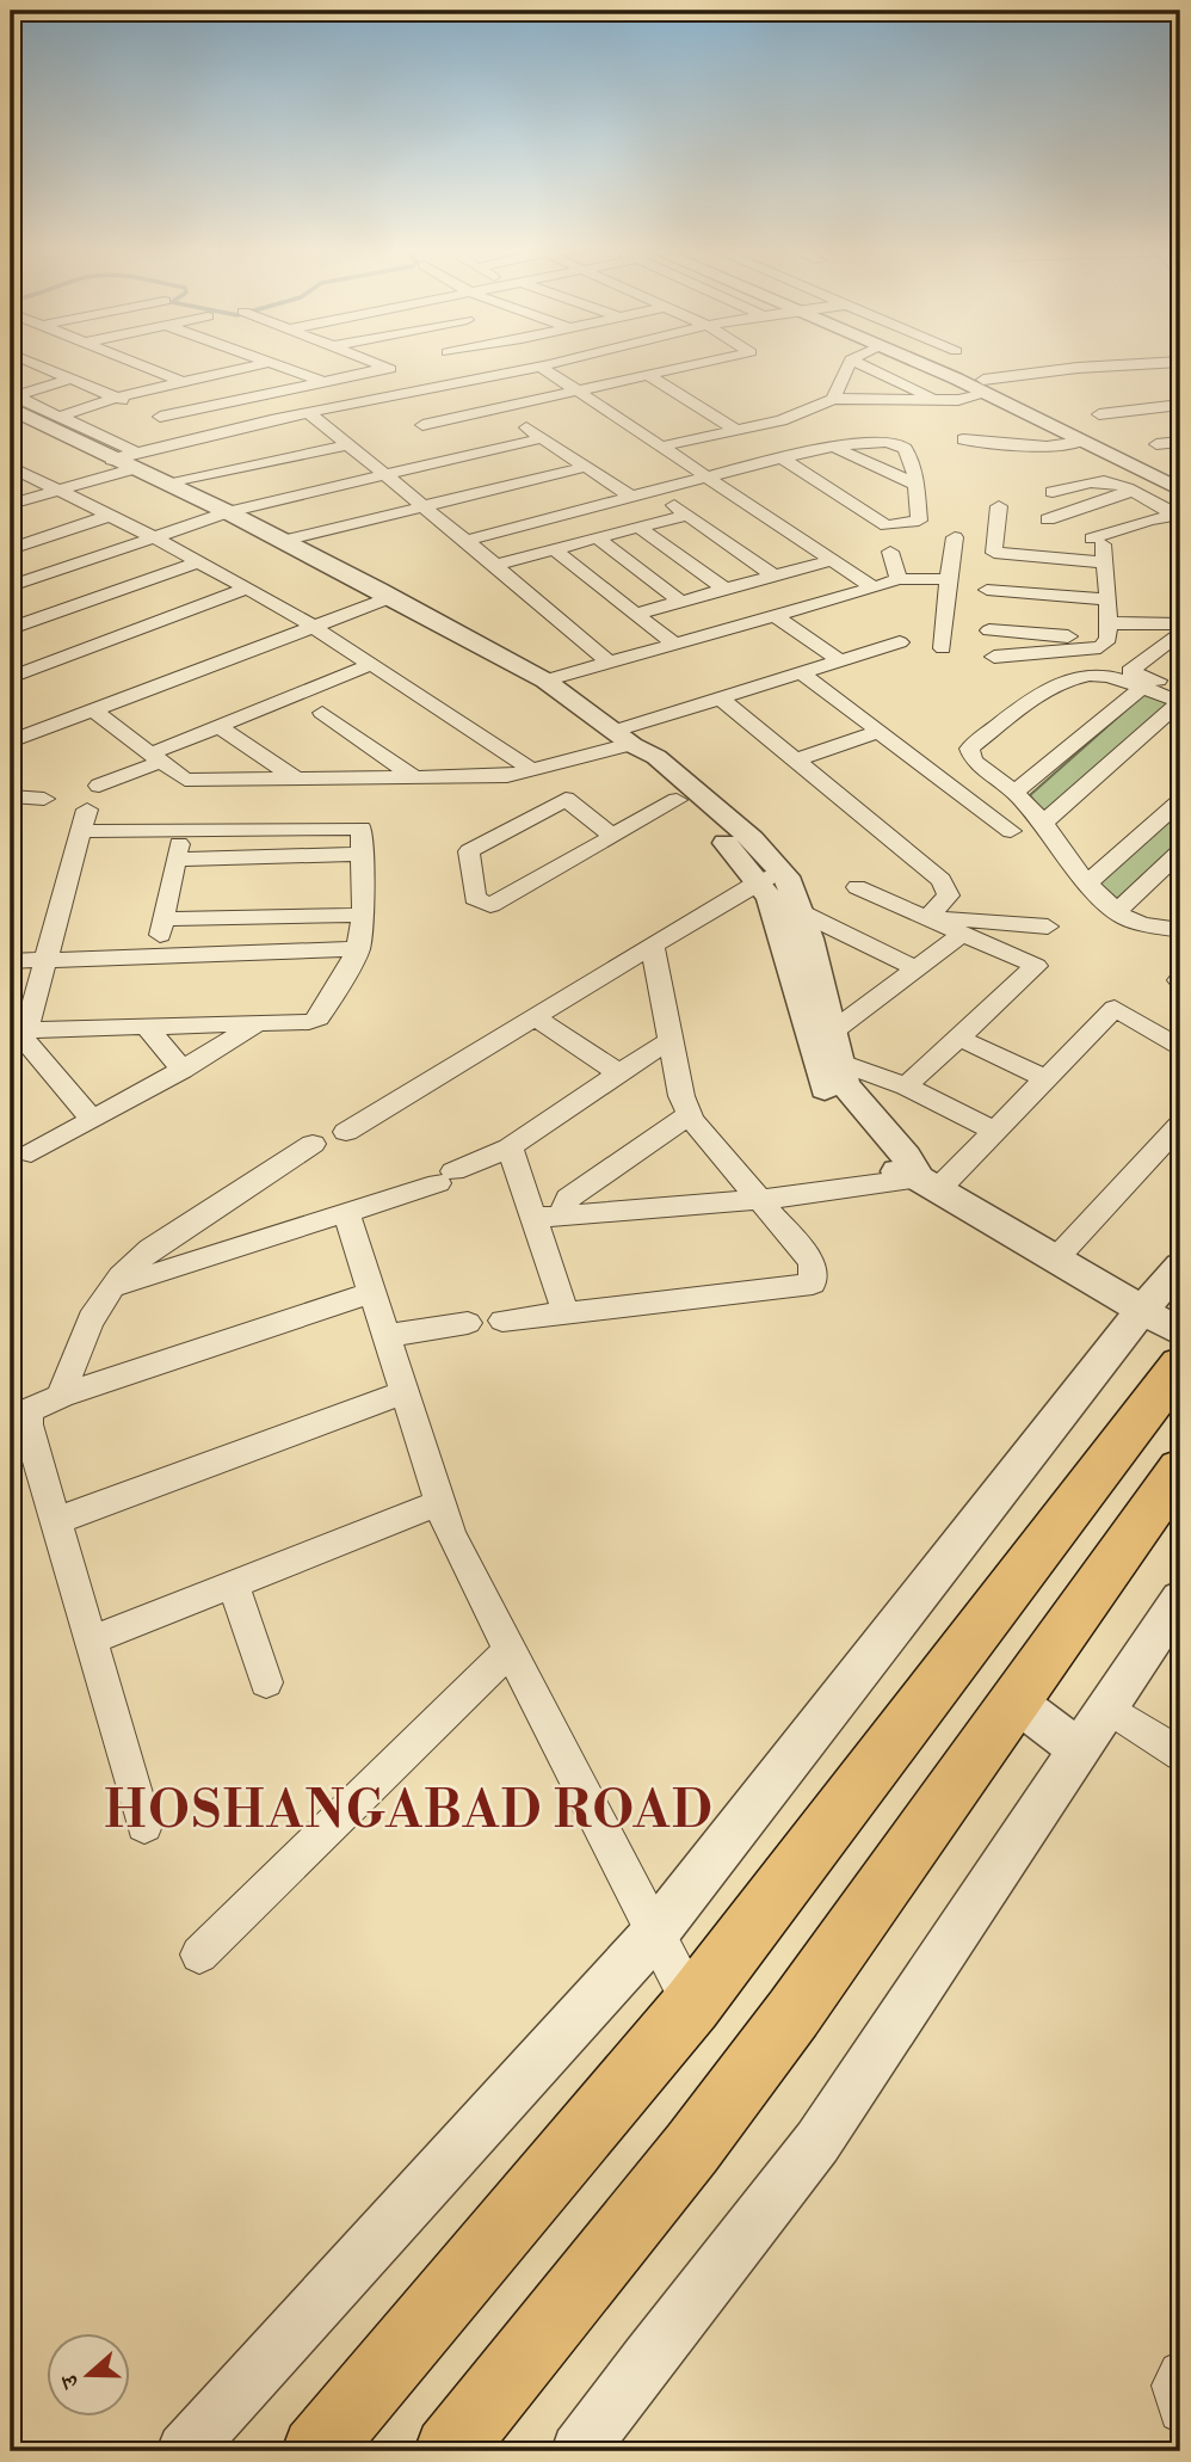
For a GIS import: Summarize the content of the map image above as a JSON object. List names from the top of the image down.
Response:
{
  "districts": ["HOSHANGABAD ROAD"],
  "north": "left"
}
